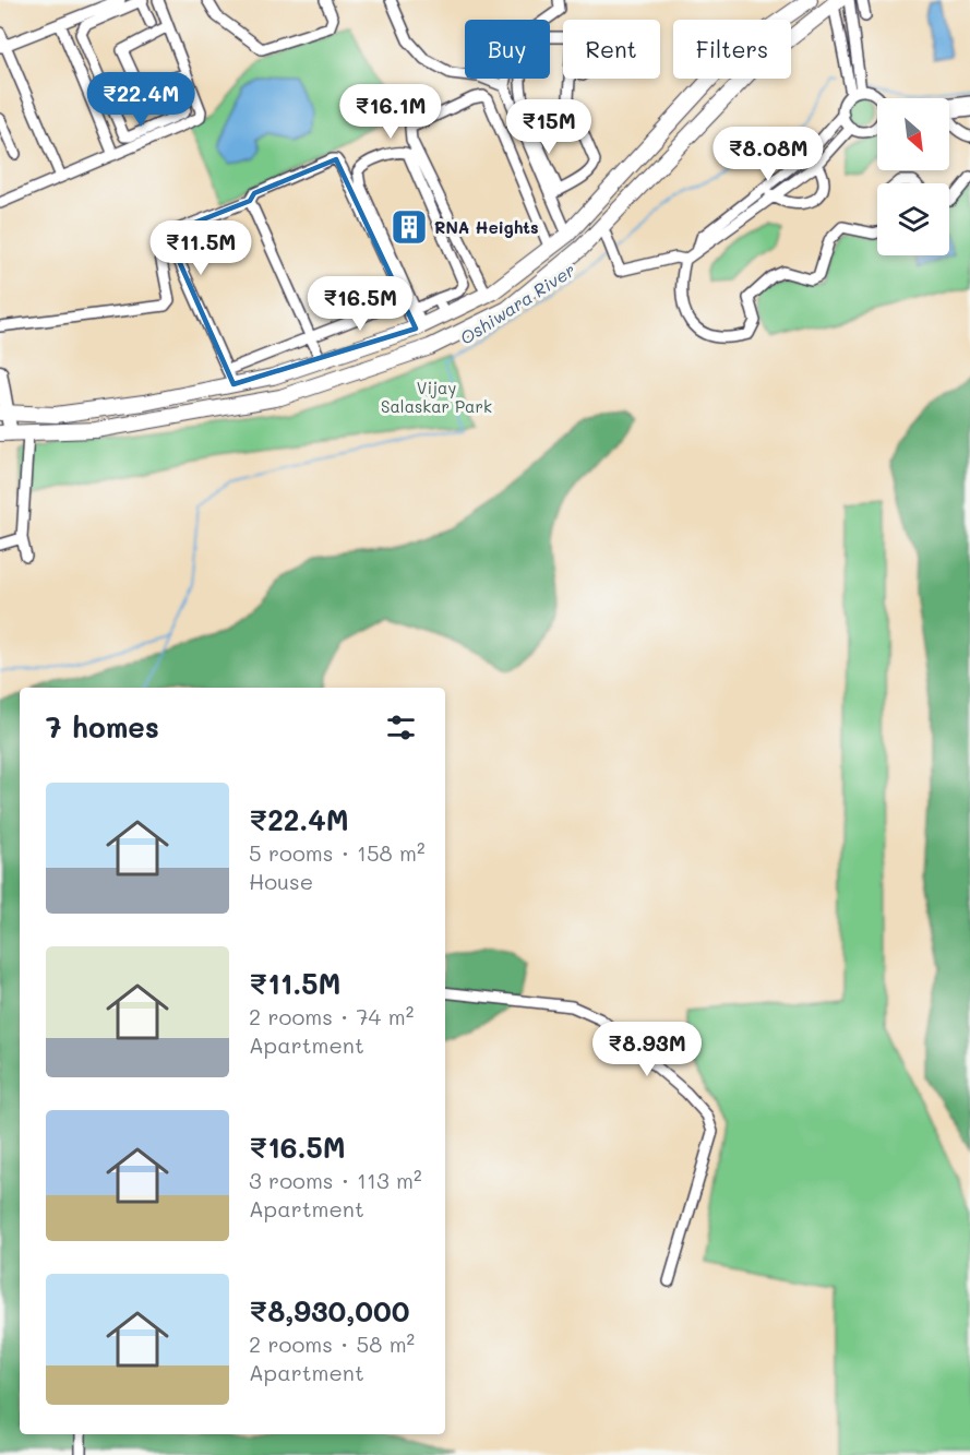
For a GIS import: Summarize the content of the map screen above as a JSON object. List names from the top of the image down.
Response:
{
  "water": ["Oshiwara River"],
  "parks": ["Vijay Salaskar Park"],
  "places": {
    "building": ["RNA Heights"]
  },
  "north": "bottom right",
  "page": {
    "chip": ["Buy", "Rent", "Filters"],
    "price": [
      "₹22.4M",
      "₹16.1M",
      "₹15M",
      "₹8.08M",
      "₹11.5M",
      "₹16.5M",
      "₹8.93M"
    ],
    "heading": "7 homes",
    "list": [
      {
        "name": "₹22.4M",
        "note": "5 rooms · 158 m² · House"
      },
      {
        "name": "₹11.5M",
        "note": "2 rooms · 74 m² · Apartment"
      },
      {
        "name": "₹16.5M",
        "note": "3 rooms · 113 m² · Apartment"
      },
      {
        "name": "₹8,930,000",
        "note": "2 rooms · 58 m² · Apartment"
      }
    ]
  }
}
